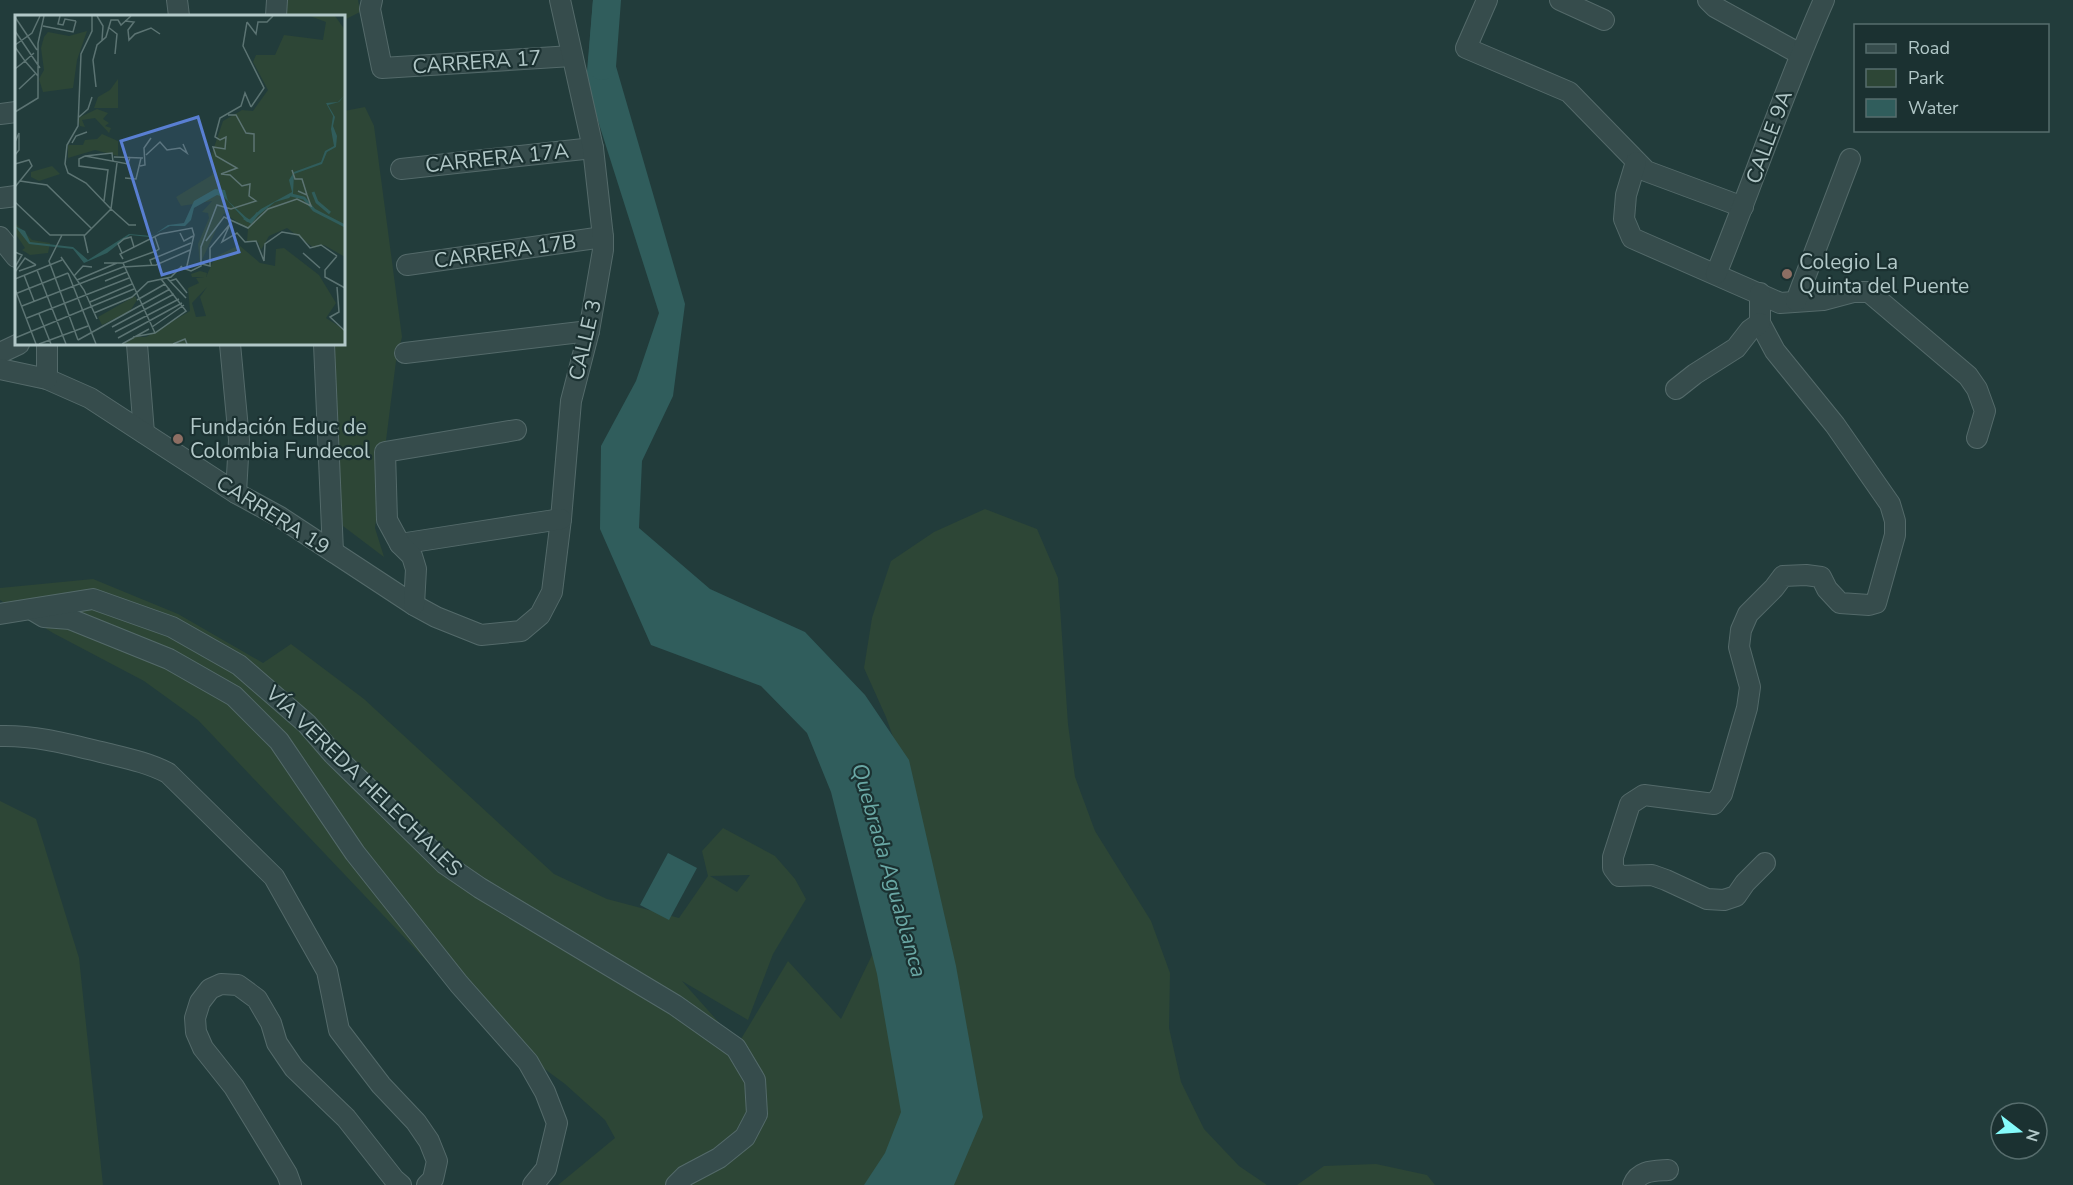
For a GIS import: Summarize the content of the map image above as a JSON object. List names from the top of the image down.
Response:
{
  "streets": {
    "street": [
      "CARRERA 17",
      "CALLE 9A",
      "CARRERA 17A",
      "CARRERA 17B",
      "CALLE 3",
      "CARRERA 19",
      "VÍA VEREDA HELECHALES"
    ]
  },
  "crossings": [
    ["CARRERA 17", "CALLE 3"],
    ["CARRERA 17A", "CALLE 3"],
    ["CARRERA 17B", "CALLE 3"],
    ["CALLE 3", "CARRERA 19"]
  ],
  "water": ["Quebrada Aguablanca"],
  "places": ["Colegio La Quinta del Puente", "Fundación Educ de Colombia Fundecol"],
  "legend": ["Road", "Park", "Water"],
  "north": "right"
}
